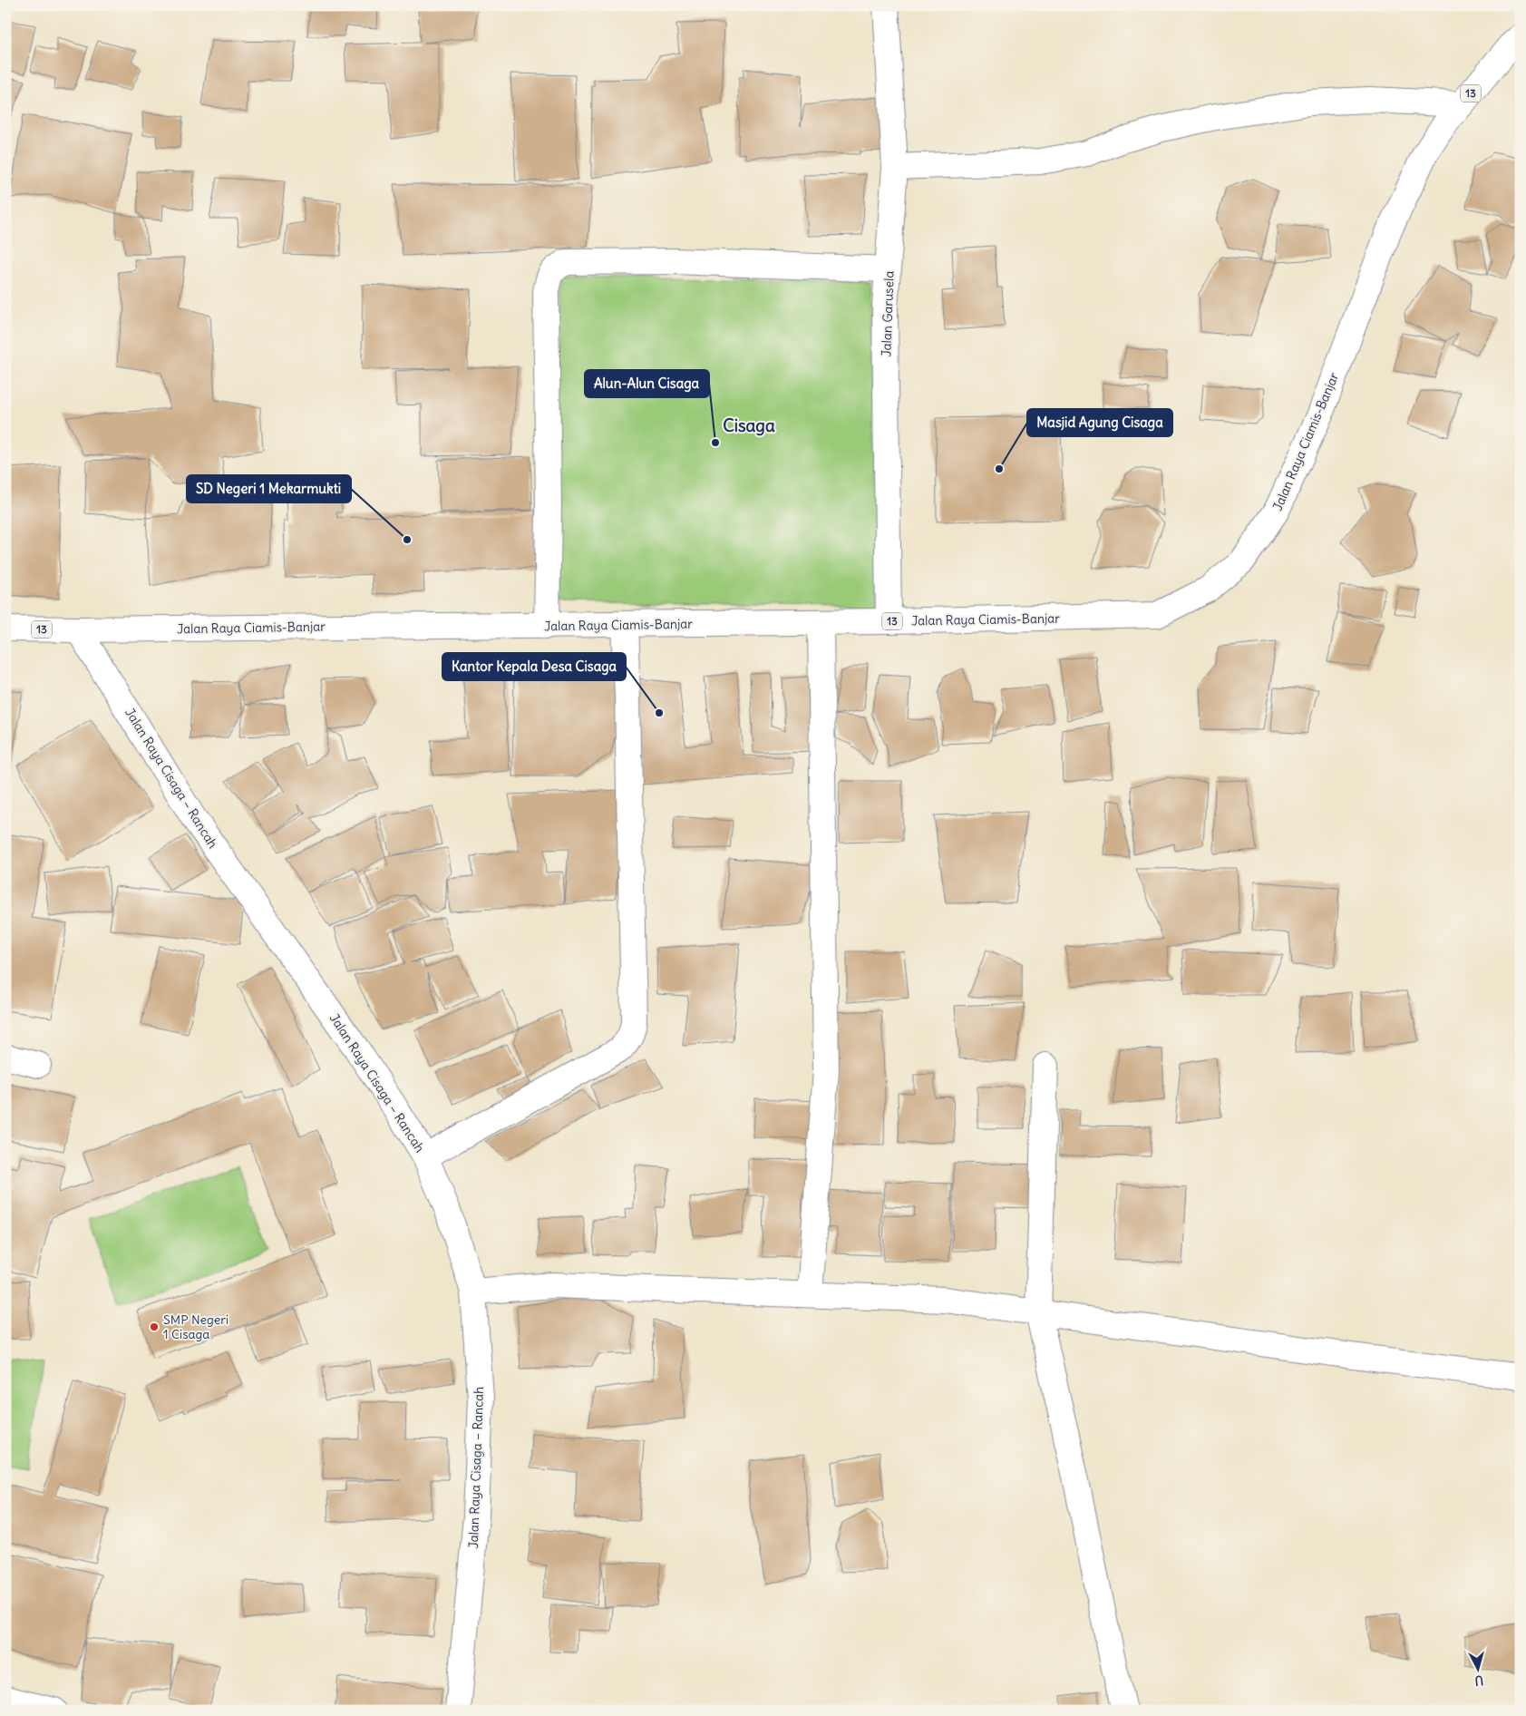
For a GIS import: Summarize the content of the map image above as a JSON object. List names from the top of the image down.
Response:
{
  "streets": {
    "main road": [
      "13",
      "Jalan Garusela",
      "Jalan Raya Ciamis-Banjar",
      "Jalan Raya Cisaga – Rancah"
    ]
  },
  "crossings": [
    ["Jalan Garusela", "Jalan Raya Ciamis-Banjar"],
    ["Jalan Raya Ciamis-Banjar", "Jalan Raya Cisaga – Rancah"]
  ],
  "districts": ["Cisaga"],
  "places": [
    "Alun-Alun Cisaga",
    "Masjid Agung Cisaga",
    "SD Negeri 1 Mekarmukti",
    "Kantor Kepala Desa Cisaga",
    "SMP Negeri 1 Cisaga"
  ],
  "north": "bottom"
}
